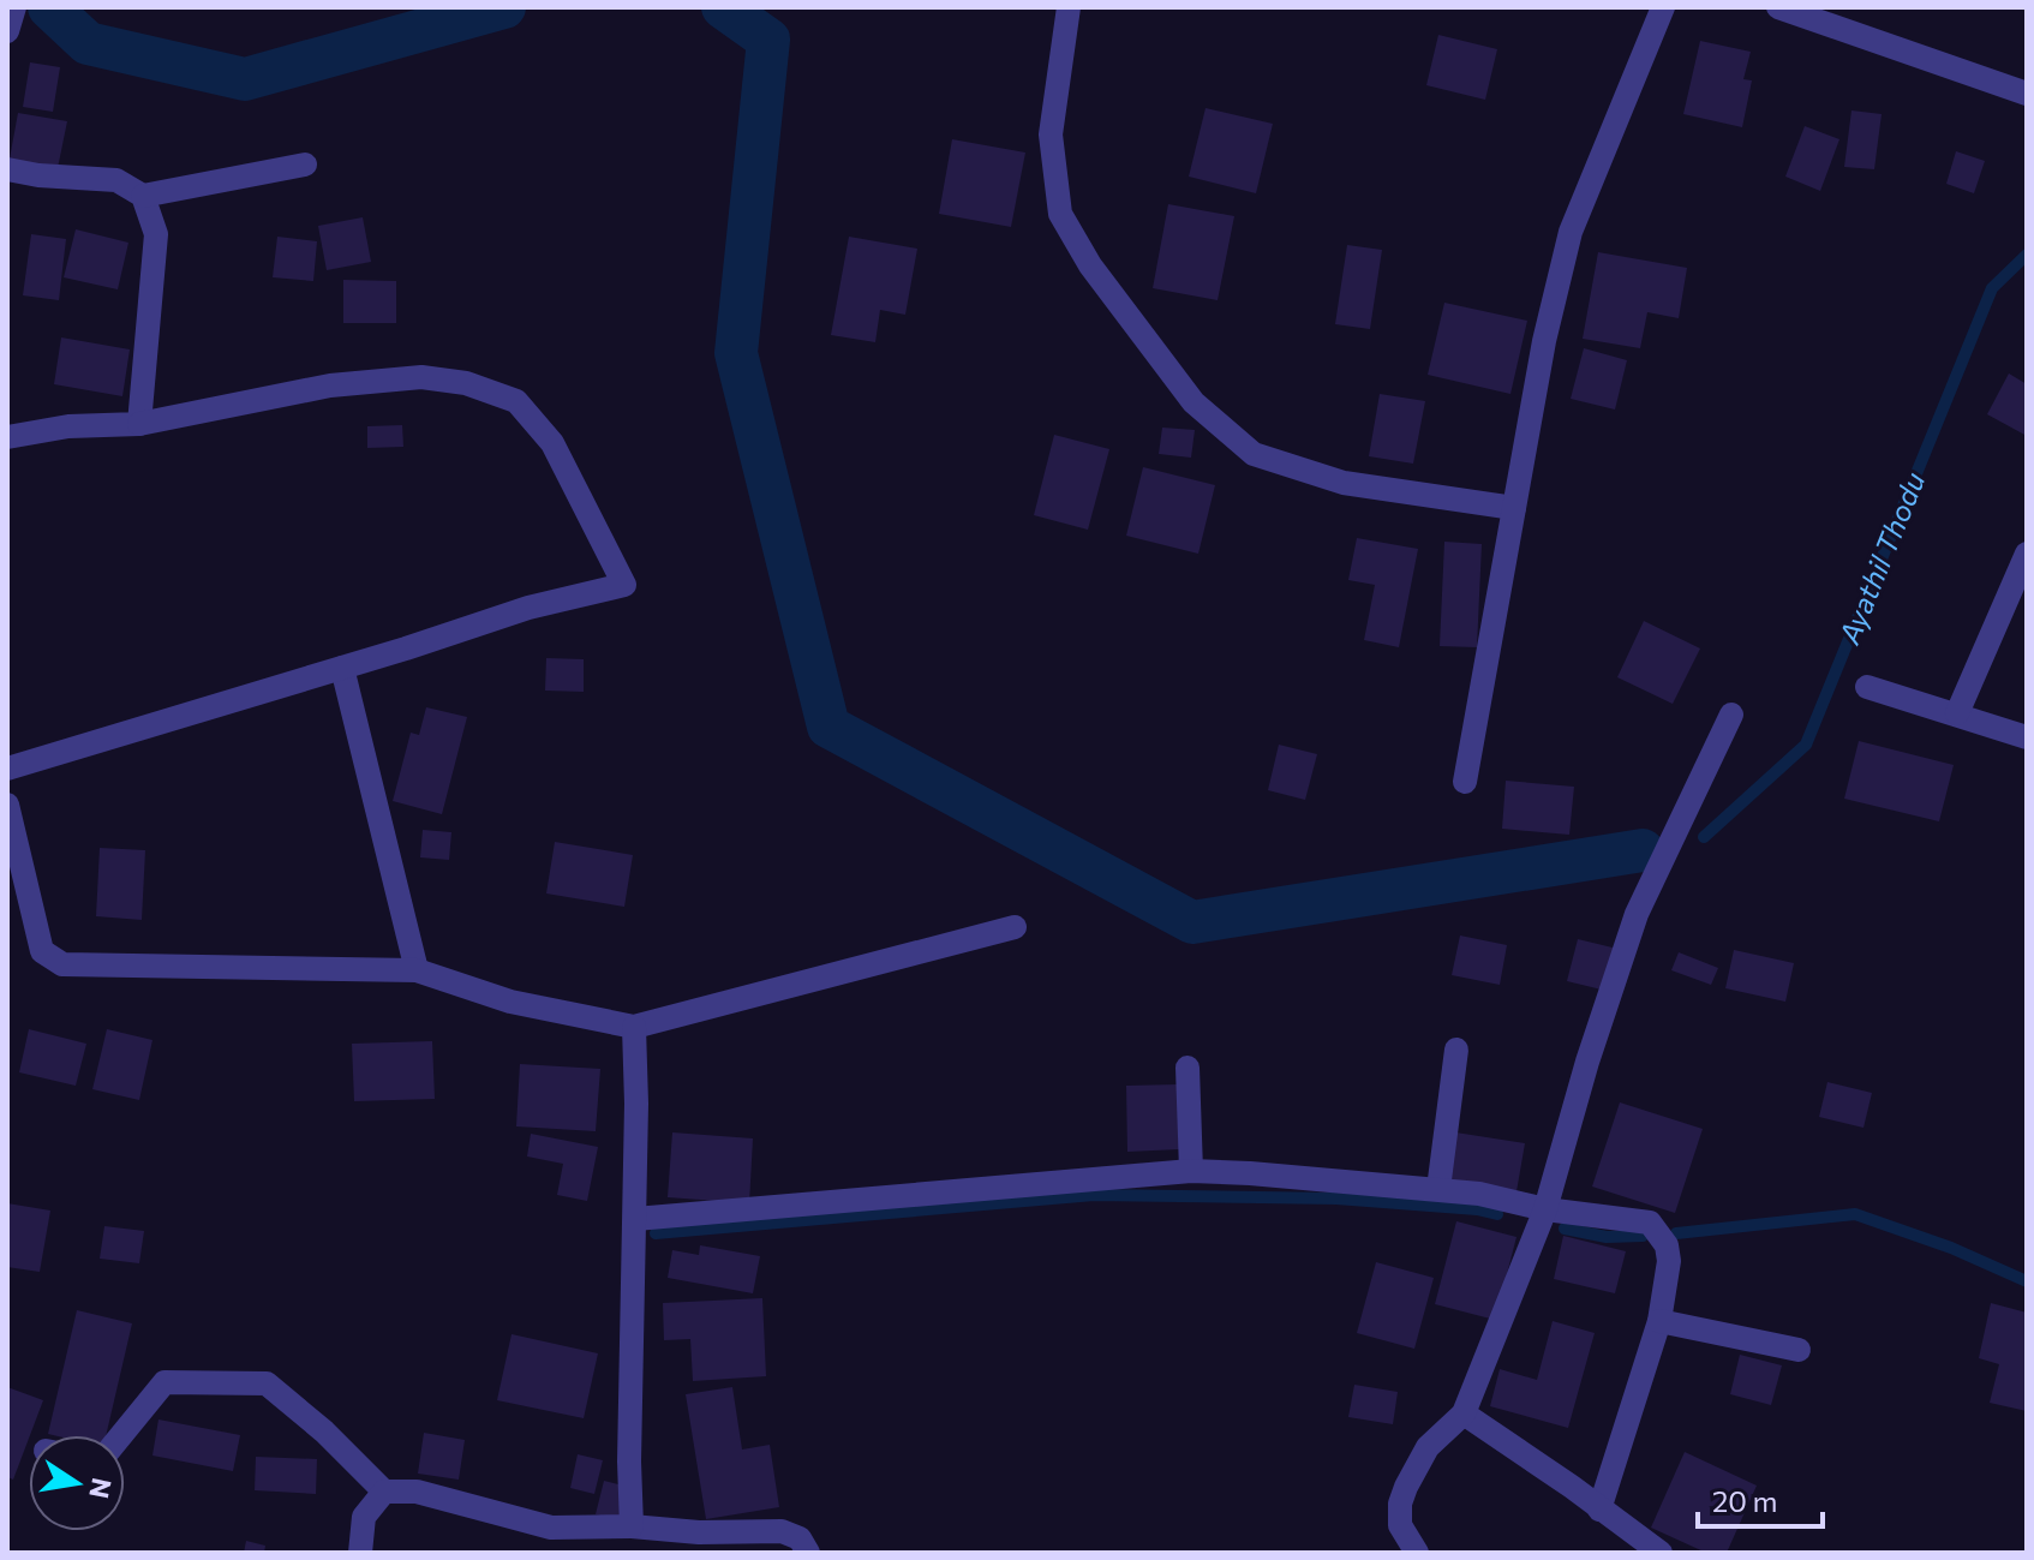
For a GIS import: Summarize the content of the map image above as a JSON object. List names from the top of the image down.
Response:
{
  "water": ["Ayathil Thodu"],
  "scale_bar": "20 m",
  "north": "right"
}
